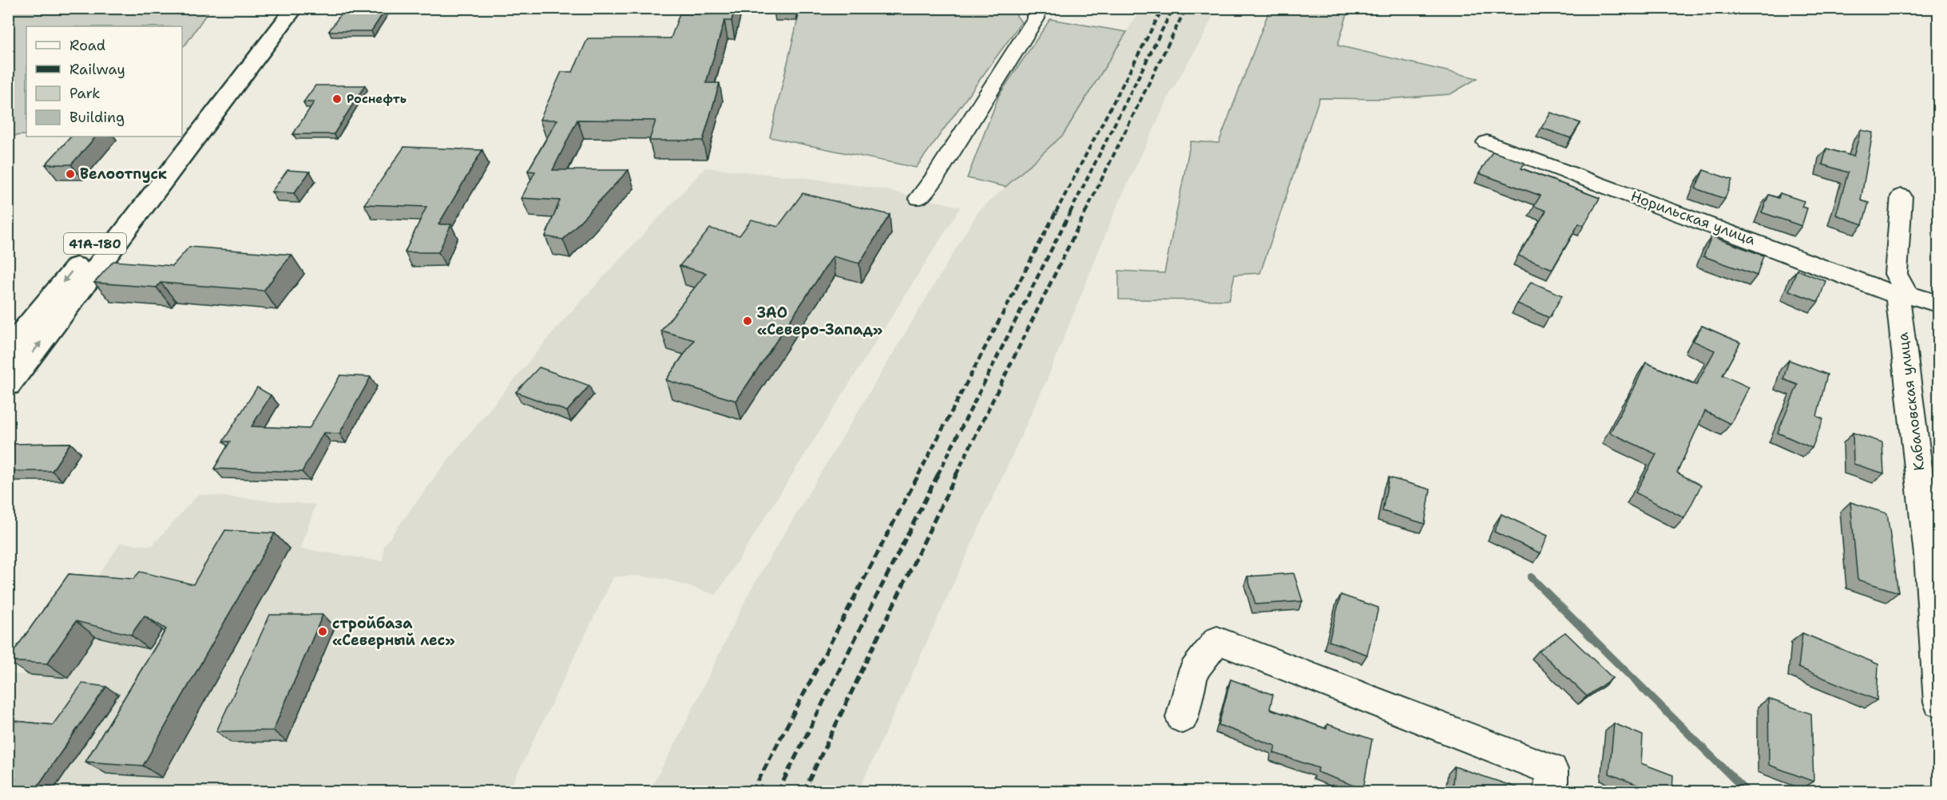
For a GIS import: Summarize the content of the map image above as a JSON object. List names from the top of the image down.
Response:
{
  "streets": {
    "main road": ["41А-180"],
    "street": ["Норильская улица", "Кабаловская улица"]
  },
  "crossings": [
    ["Норильская улица", "Кабаловская улица"]
  ],
  "places": [
    "Роснефть",
    "Велоотпуск",
    "ЗАО «Северо-Запад»",
    "стройбаза «Северный лес»"
  ],
  "legend": [
    "Road",
    "Railway",
    "Park",
    "Building"
  ]
}
